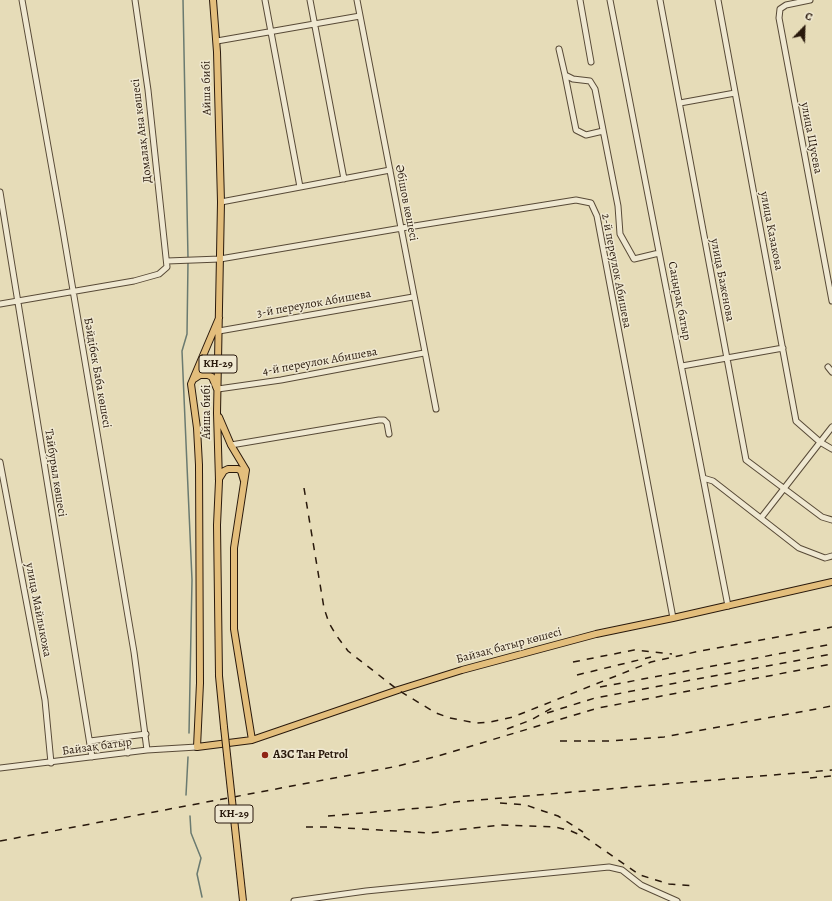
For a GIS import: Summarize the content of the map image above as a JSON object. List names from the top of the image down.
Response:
{
  "streets": {
    "main road": ["Айша бибі", "КН-29", "Байзақ батыр көшесі"],
    "street": [
      "Домалақ Ана көшесі",
      "улица Щусева",
      "Әбішов көшесі",
      "улица Казакова",
      "2-й переулок Абишева",
      "улица Баженова",
      "Саңырақ батыр",
      "3-й переулок Абишева",
      "4-й переулок Абишева",
      "Бәйдібек Баба көшесі",
      "Тайбурыл көшесі",
      "улица Майлыкожа",
      "Байзақ батыр"
    ]
  },
  "crossings": [
    ["Айша бибі", "2-й переулок Абишева"],
    ["Айша бибі", "3-й переулок Абишева"],
    ["Айша бибі", "4-й переулок Абишева"],
    ["Домалақ Ана көшесі", "2-й переулок Абишева"],
    ["Әбішов көшесі", "2-й переулок Абишева"],
    ["Әбішов көшесі", "3-й переулок Абишева"],
    ["Әбішов көшесі", "4-й переулок Абишева"],
    ["2-й переулок Абишева", "Байзақ батыр көшесі"],
    ["Саңырақ батыр", "Байзақ батыр көшесі"],
    ["Бәйдібек Баба көшесі", "Байзақ батыр"],
    ["Тайбурыл көшесі", "Байзақ батыр"],
    ["улица Майлыкожа", "Байзақ батыр"],
    ["Байзақ батыр көшесі", "Байзақ батыр"]
  ],
  "places": ["АЗС Тан Petrol"],
  "north": "top right"
}
